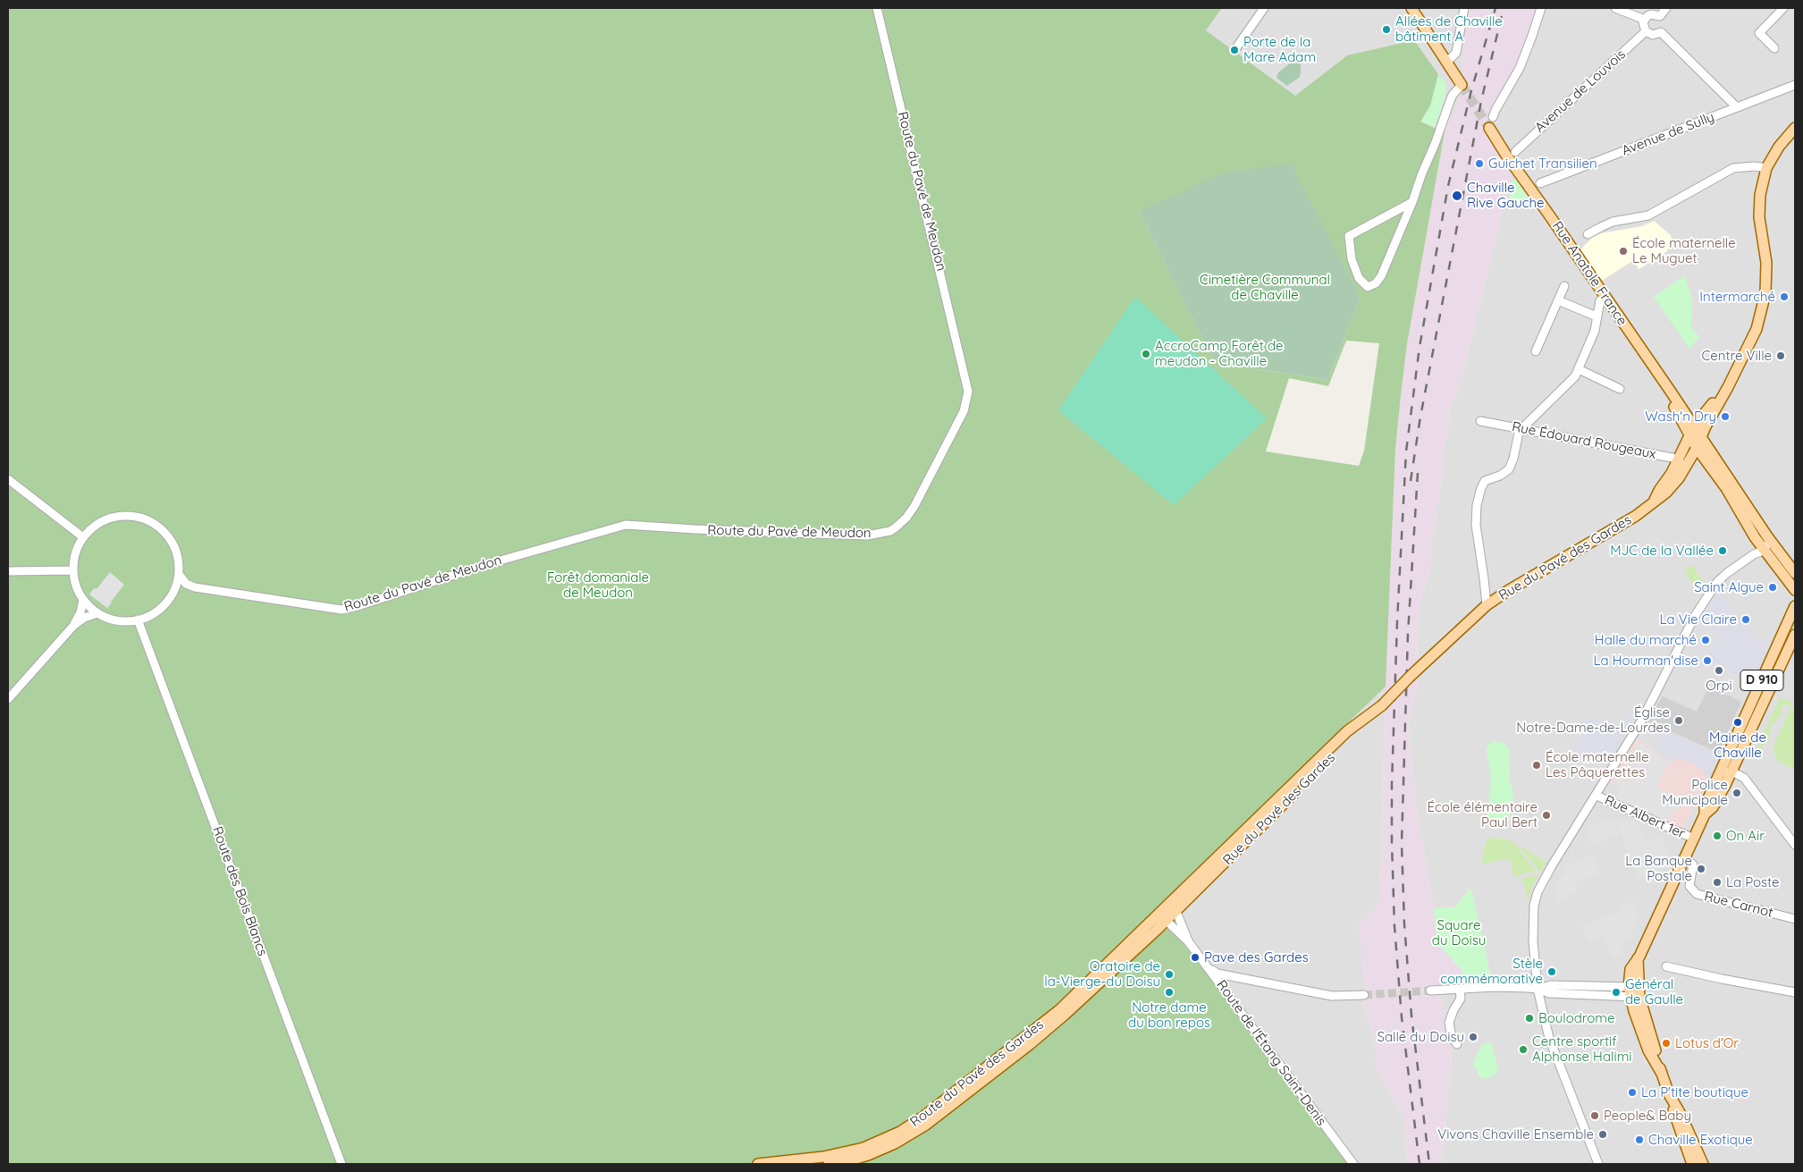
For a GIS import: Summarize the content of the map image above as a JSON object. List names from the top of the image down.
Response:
{
  "streets": {
    "main road": [
      "Rue Anatole France",
      "Rue du Pavé des Gardes",
      "D 910",
      "Route du Pavé des Gardes"
    ],
    "street": [
      "Avenue de Louvois",
      "Avenue de Sully",
      "Route du Pavé de Meudon",
      "Rue Édouard Rougeaux",
      "Rue Albert 1er",
      "Route des Bois Blancs",
      "Rue Carnot",
      "Route de l'Étang Saint-Denis"
    ]
  },
  "crossings": [
    ["Route du Pavé de Meudon", "Route des Bois Blancs"],
    ["Rue Anatole France", "Rue du Pavé des Gardes"],
    ["Rue Édouard Rougeaux", "Rue du Pavé des Gardes"],
    ["Rue du Pavé des Gardes", "Route de l'Étang Saint-Denis"],
    ["Rue du Pavé des Gardes", "Route du Pavé des Gardes"],
    ["D 910", "Rue Albert 1er"],
    ["D 910", "Rue Carnot"],
    ["Route de l'Étang Saint-Denis", "Route du Pavé des Gardes"]
  ],
  "parks": ["Cimetière Communal de Chaville", "Forêt domaniale de Meudon", "Square du Doisu"],
  "places": [
    "Allées de Chaville bâtiment A",
    "Porte de la Mare Adam",
    "Guichet Transilien",
    "Chaville Rive Gauche",
    "École maternelle Le Muguet",
    "Intermarché",
    "AccroCamp Forêt de meudon - Chaville",
    "Centre Ville",
    "Wash'n Dry",
    "MJC de la Vallée",
    "Saint Algue",
    "La Vie Claire",
    "Halle du marché",
    "La Hourman'dise",
    "Orpi",
    "Église Notre-Dame-de-Lourdes",
    "Mairie de Chaville",
    "École maternelle Les Pâquerettes",
    "Police Municipale",
    "École élémentaire Paul Bert",
    "On Air",
    "La Banque Postale",
    "La Poste",
    "Pave des Gardes",
    "Stèle commémorative",
    "Oratoire de la-Vierge-du Doisu",
    "Notre dame du bon repos",
    "Général de Gaulle",
    "Boulodrome",
    "Salle du Doisu",
    "Lotus d'Or",
    "Centre sportif Alphonse Halimi",
    "La P'tite boutique",
    "People& Baby",
    "Vivons Chaville Ensemble",
    "Chaville Exotique"
  ]
}
